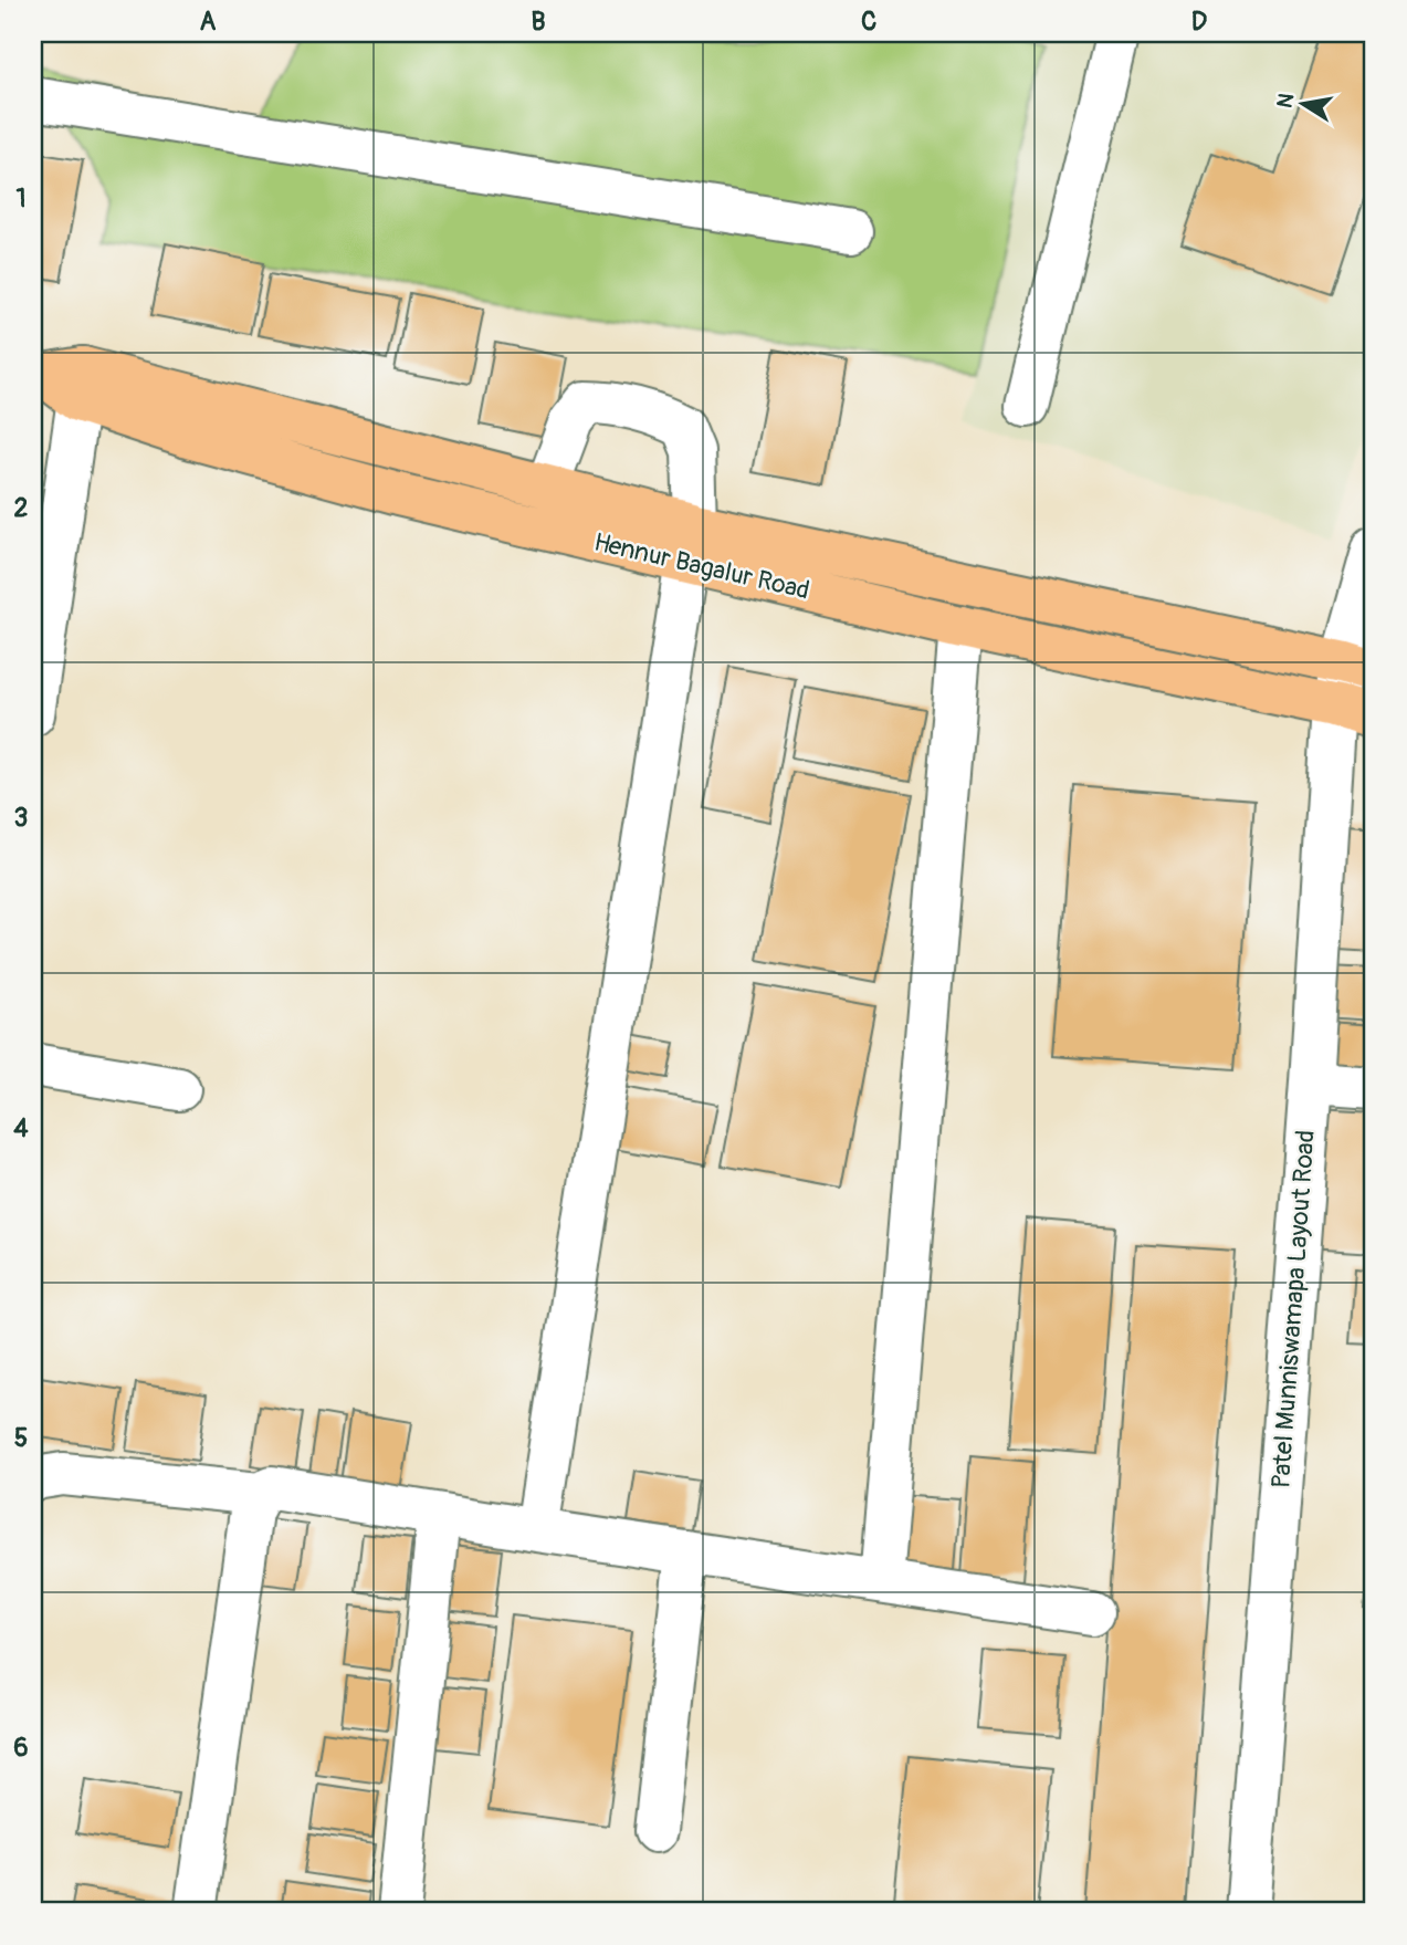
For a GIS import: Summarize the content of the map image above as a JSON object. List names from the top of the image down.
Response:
{
  "streets": {
    "main road": ["Hennur Bagalur Road"],
    "street": ["Patel Munniswamapa Layout Road"]
  },
  "crossings": [
    ["Hennur Bagalur Road", "Patel Munniswamapa Layout Road"]
  ],
  "north": "left",
  "grid": {
    "columns": [
      "A",
      "B",
      "C",
      "D"
    ],
    "rows": [
      "1",
      "2",
      "3",
      "4",
      "5",
      "6"
    ]
  }
}
